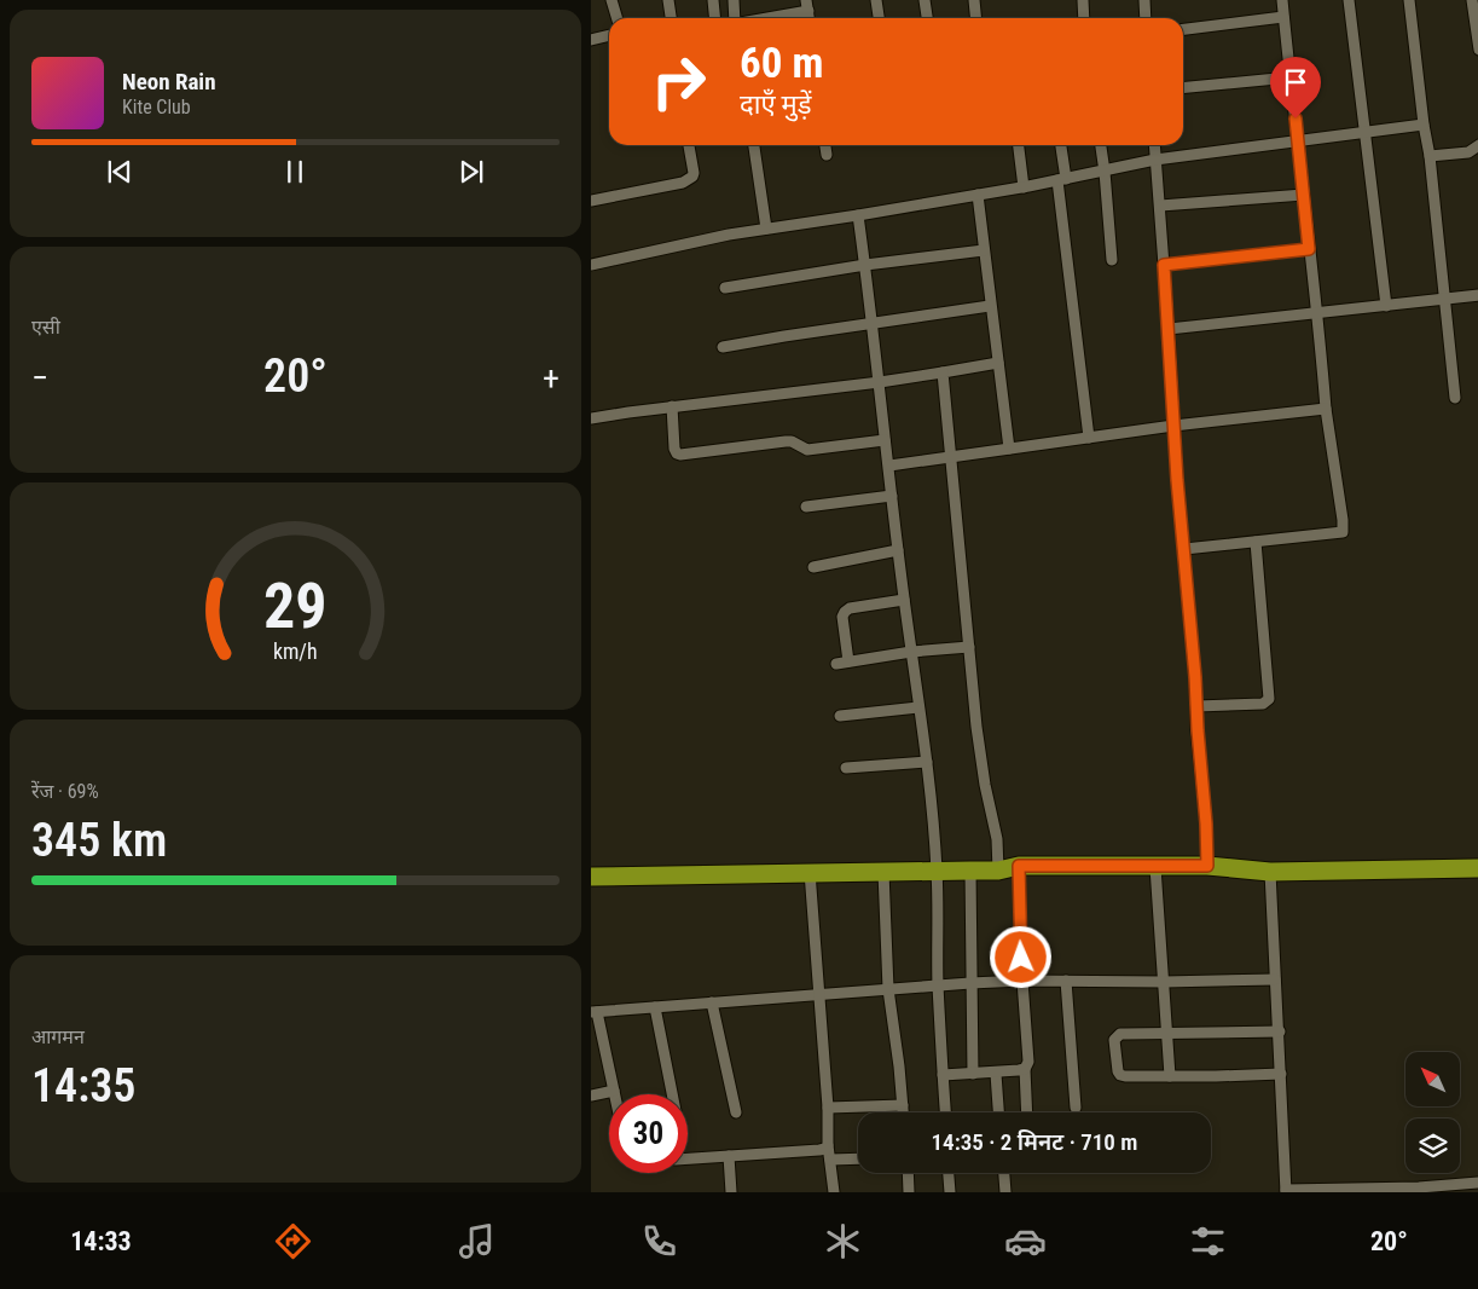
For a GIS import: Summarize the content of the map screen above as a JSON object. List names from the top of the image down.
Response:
{
  "north": "top left",
  "page": {
    "turn": ["60 m", "दाएँ मुड़ें"],
    "song": ["Neon Rain", "Kite Club"],
    "tile": [
      "एसी",
      ["रेंज · 69%", "345 km"],
      ["आगमन", "14:35"]
    ],
    "heat": ["−", "20°", "+"],
    "limit": "30",
    "trip": "14:35 · 2 मिनट · 710 m",
    "tabs": ["14:33", "20°"],
    "gauge": ["29", "km/h"]
  }
}
